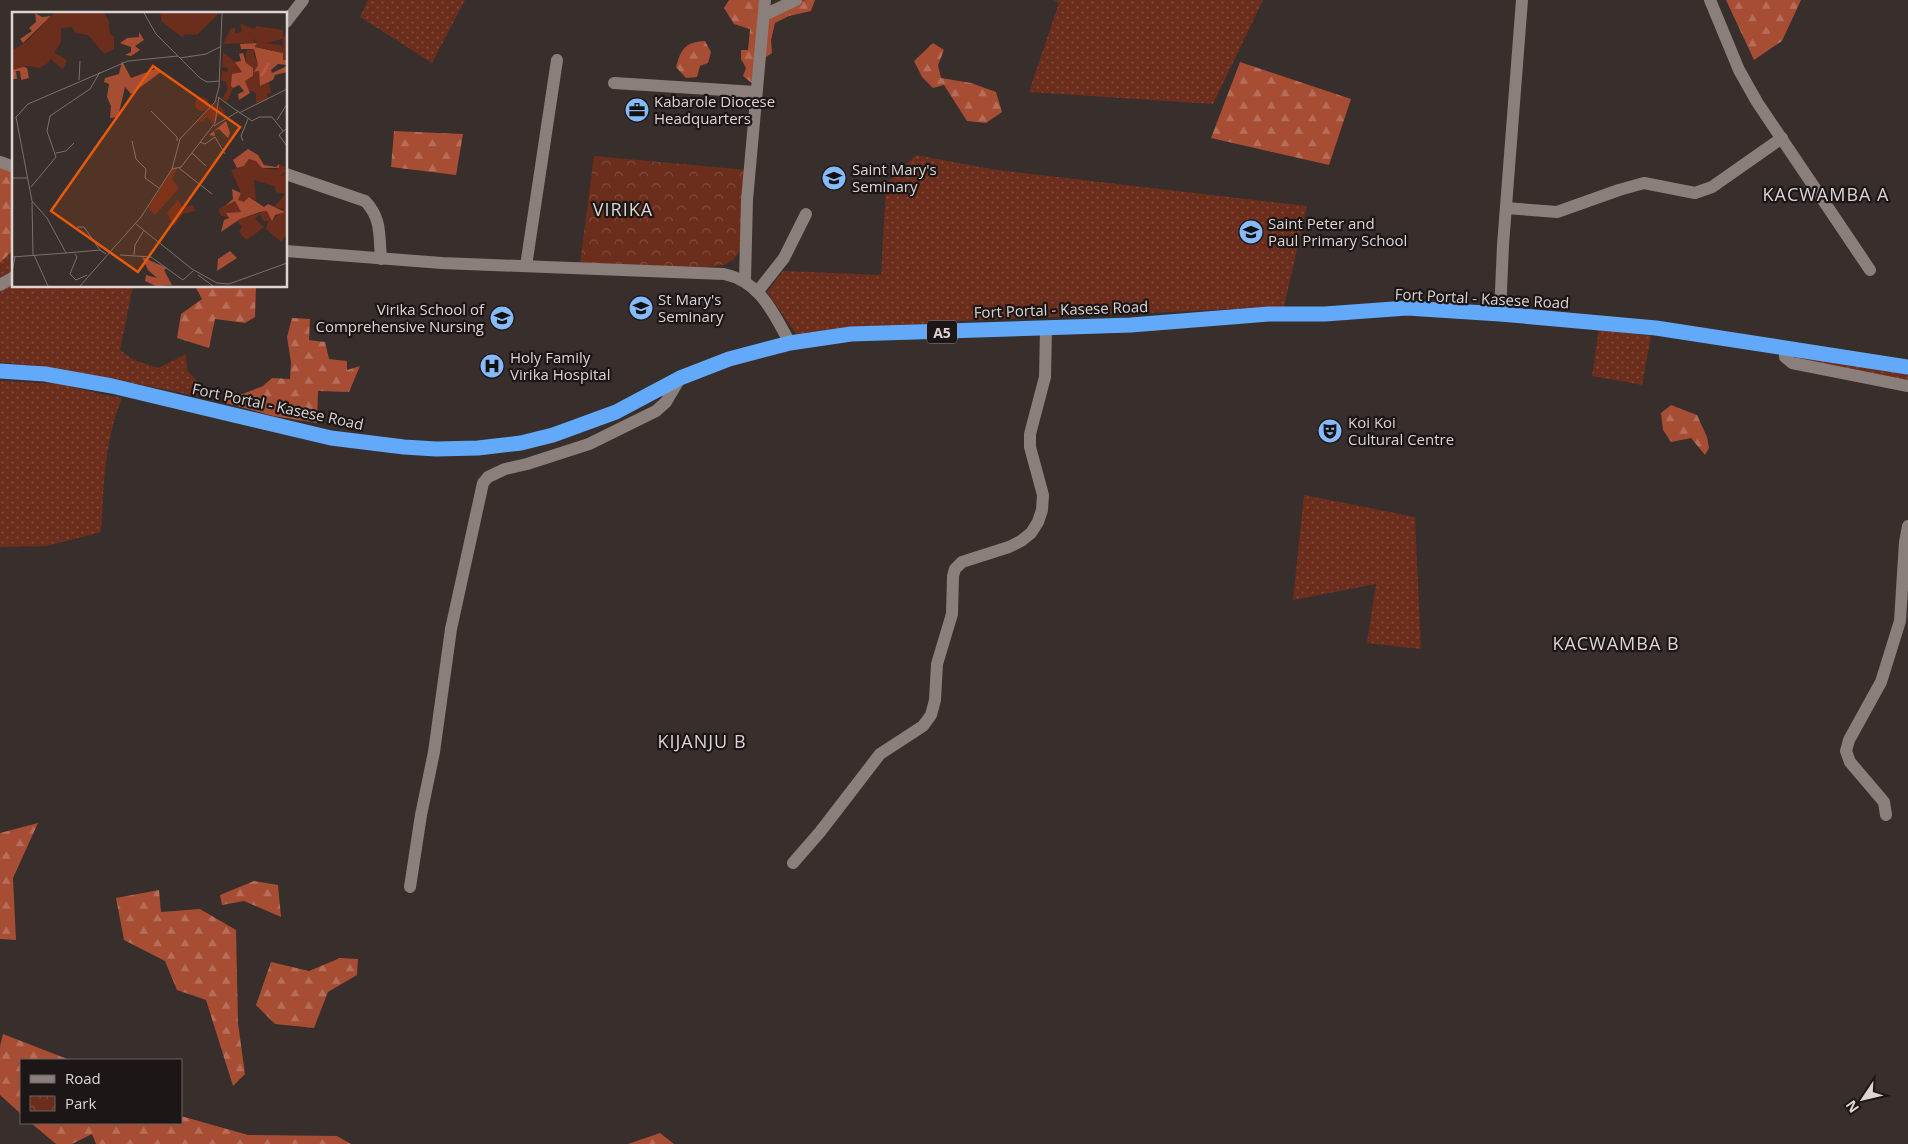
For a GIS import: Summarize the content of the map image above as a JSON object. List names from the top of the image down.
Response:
{
  "streets": {
    "highway": ["Fort Portal - Kasese Road", "A5"]
  },
  "districts": [
    "KACWAMBA A",
    "VIRIKA",
    "KACWAMBA B",
    "KIJANJU B"
  ],
  "places": {
    "office": ["Kabarole Diocese Headquarters"],
    "school or university": [
      "Saint Mary's Seminary",
      "Saint Peter and Paul Primary School",
      "St Mary's Seminary",
      "Virika School of Comprehensive Nursing"
    ],
    "hospital": ["Holy Family Virika Hospital"],
    "theatre": ["Koi Koi Cultural Centre"]
  },
  "legend": ["Road", "Park"],
  "north": "bottom left"
}
